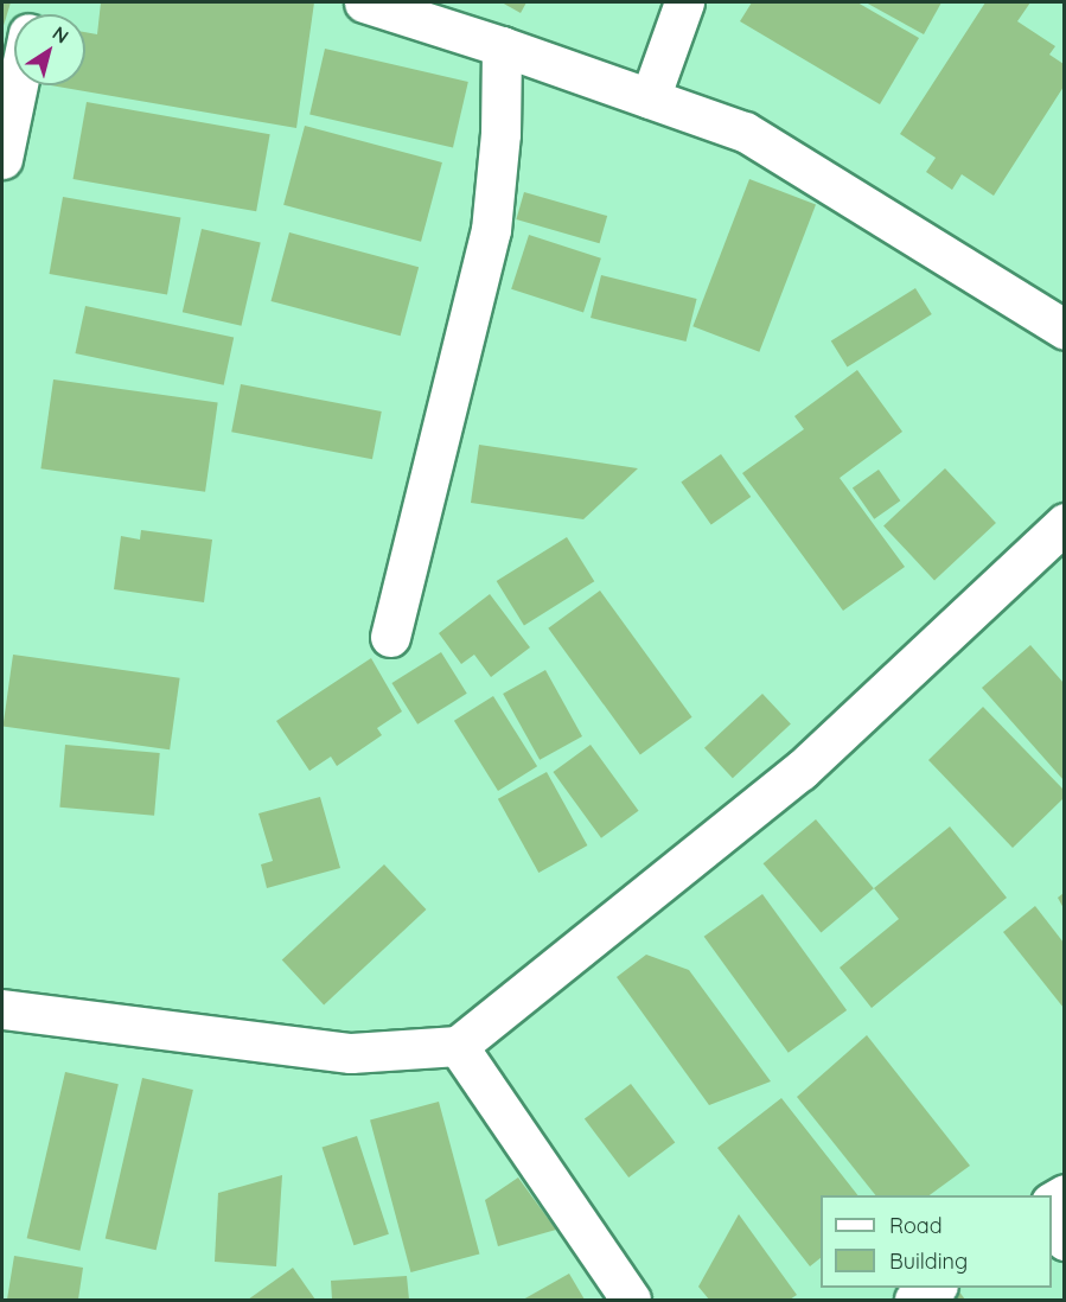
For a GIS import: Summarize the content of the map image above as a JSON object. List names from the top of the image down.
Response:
{
  "legend": ["Road", "Building"],
  "north": "top right"
}
